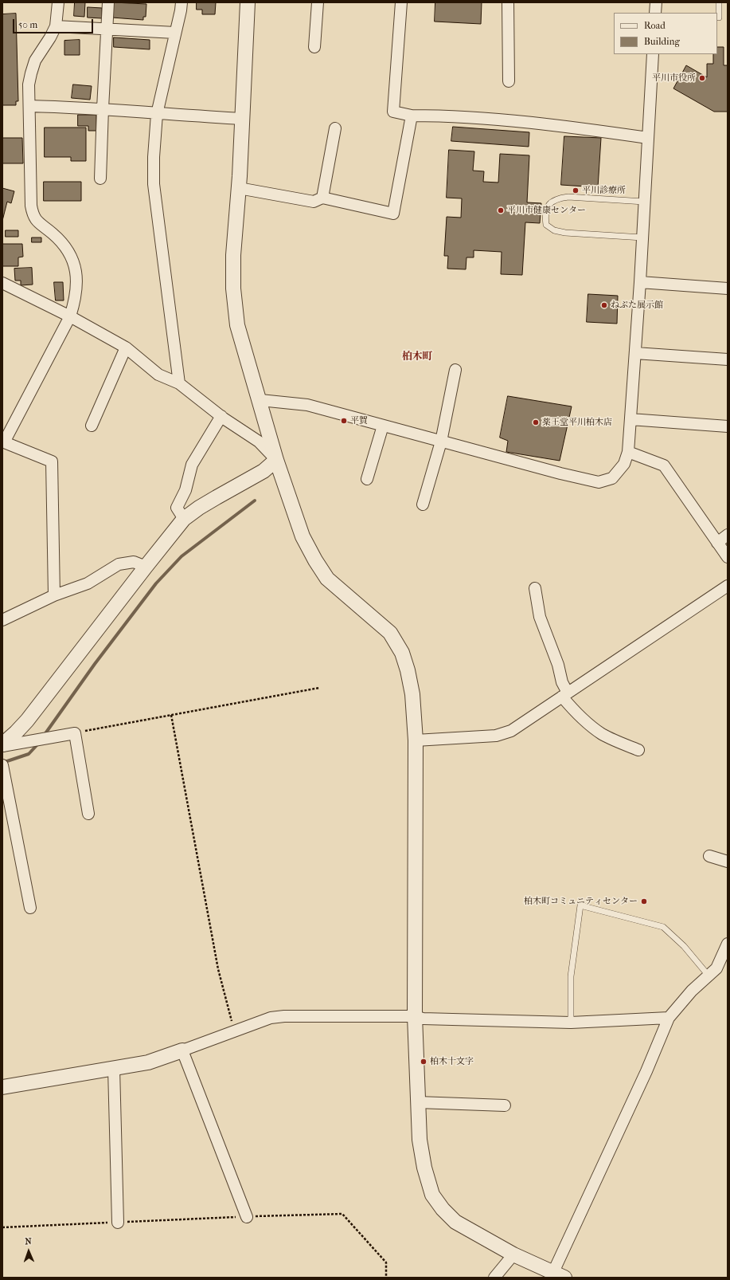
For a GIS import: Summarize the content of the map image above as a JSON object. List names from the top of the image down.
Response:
{
  "districts": ["柏木町"],
  "places": [
    "平川市役所",
    "平川診療所",
    "平川市健康センター",
    "ねぷた展示館",
    "平賀",
    "薬王堂平川柏木店",
    "柏木町コミュニティセンター",
    "柏木十文字"
  ],
  "legend": ["Road", "Building"],
  "scale_bar": "50 m",
  "north": "top"
}
